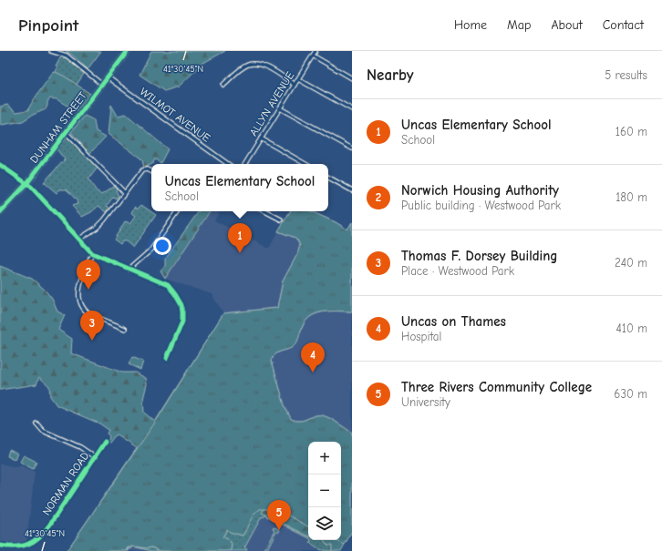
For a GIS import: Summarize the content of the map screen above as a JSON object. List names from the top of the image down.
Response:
{
  "streets": {
    "street": [
      "ALLYN AVENUE",
      "WILMOT AVENUE",
      "DUNHAM STREET",
      "NORMAN ROAD"
    ]
  },
  "crossings": [
    ["WILMOT AVENUE", "DUNHAM STREET"]
  ],
  "page": {
    "header": "Pinpoint",
    "nav": [
      "Home",
      "Map",
      "About",
      "Contact"
    ],
    "heading": ["Nearby", "5 results"],
    "list": [
      {
        "mark": "1",
        "name": "Uncas Elementary School",
        "note": "School",
        "value": "160 m"
      },
      {
        "mark": "2",
        "name": "Norwich Housing Authority",
        "note": "Public building · Westwood Park",
        "value": "180 m"
      },
      {
        "mark": "3",
        "name": "Thomas F. Dorsey Building",
        "note": "Place · Westwood Park",
        "value": "240 m"
      },
      {
        "mark": "4",
        "name": "Uncas on Thames",
        "note": "Hospital",
        "value": "410 m"
      },
      {
        "mark": "5",
        "name": "Three Rivers Community College",
        "note": "University",
        "value": "630 m"
      }
    ],
    "popup": ["Uncas Elementary School", "School"],
    "pins": [
      "1",
      "2",
      "3",
      "4",
      "5"
    ],
    "map_buttons": ["+", "−"]
  },
  "coordinates": ["41°30'45\"N"]
}
